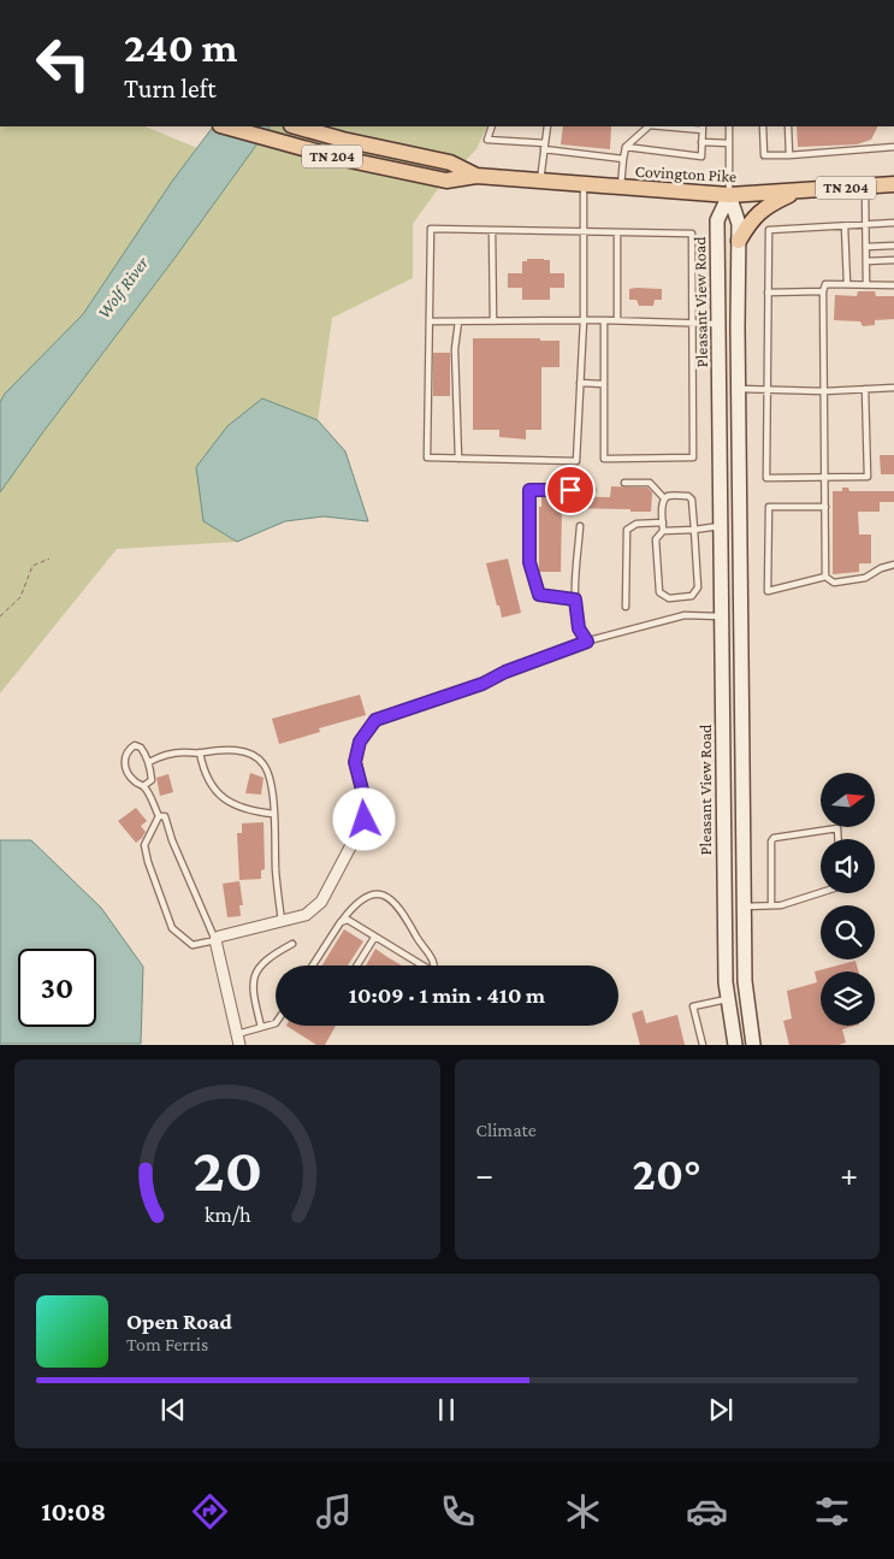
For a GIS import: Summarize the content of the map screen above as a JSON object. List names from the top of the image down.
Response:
{
  "streets": {
    "main road": ["TN 204", "Covington Pike", "Pleasant View Road"]
  },
  "crossings": [
    ["Covington Pike", "Pleasant View Road"]
  ],
  "water": ["Wolf River"],
  "north": "right",
  "page": {
    "turn": ["240 m", "Turn left"],
    "limit": "30",
    "trip": "10:09 · 1 min · 410 m",
    "tile": "Climate",
    "heat": ["−", "20°", "+"],
    "song": ["Open Road", "Tom Ferris"],
    "tabs": "10:08",
    "gauge": ["20", "km/h"]
  }
}
